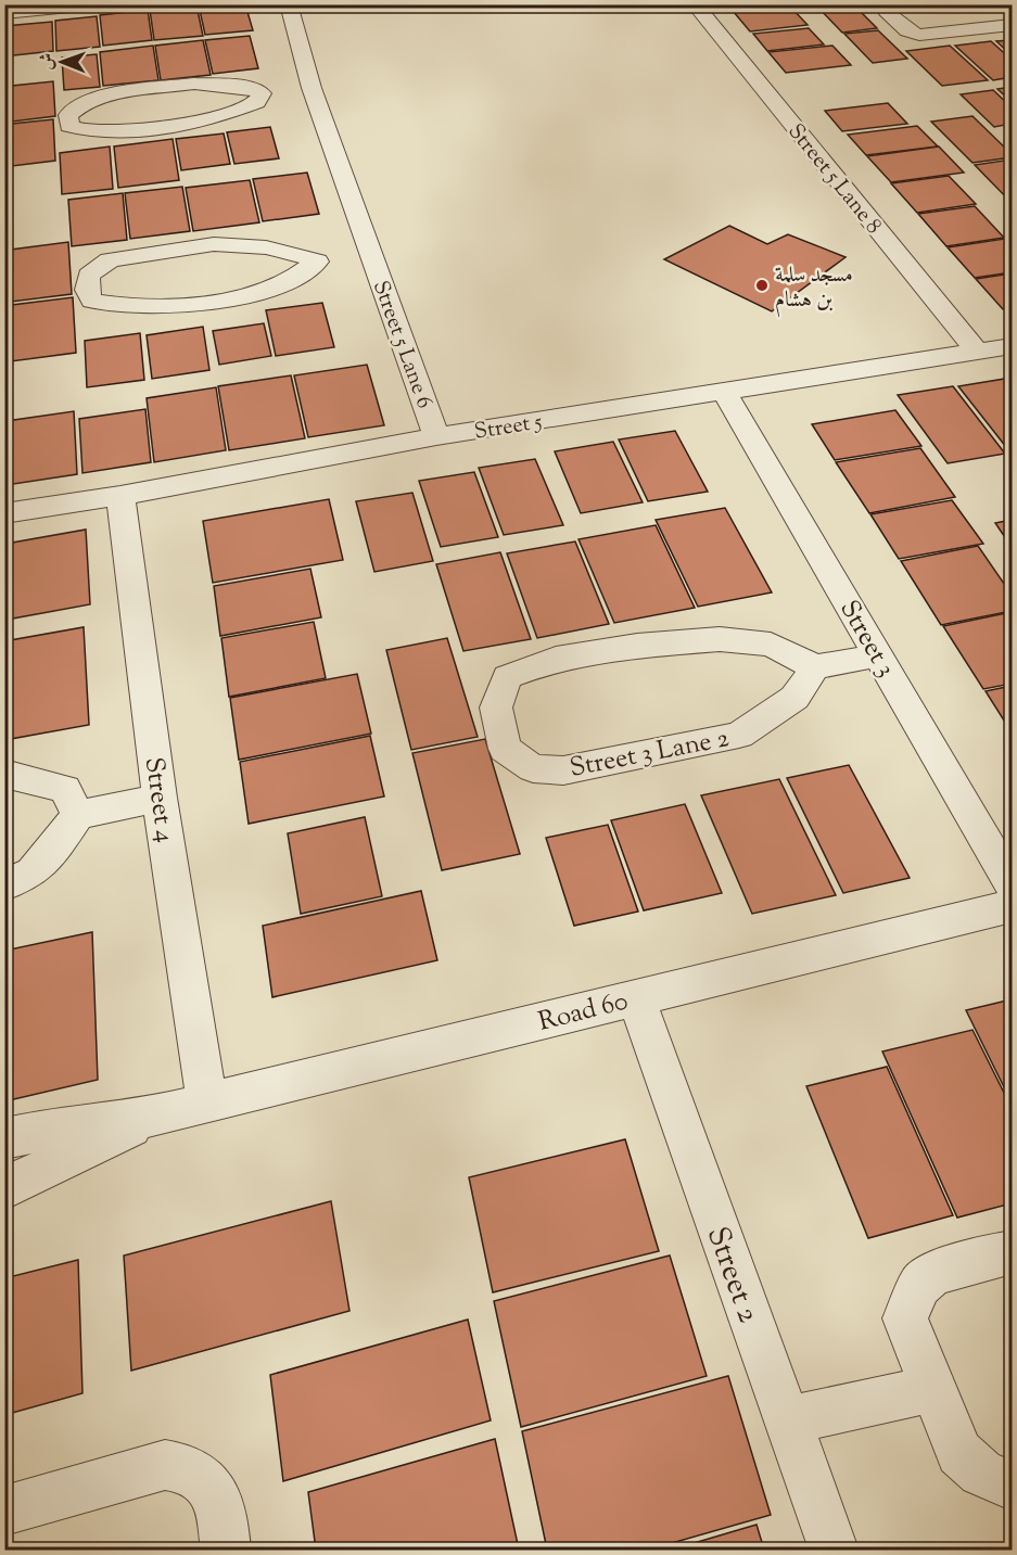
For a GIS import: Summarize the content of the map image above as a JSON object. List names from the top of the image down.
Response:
{
  "streets": {
    "street": [
      "Street 5 Lane 8",
      "Street 5 Lane 6",
      "Street 5",
      "Street 3",
      "Street 3 Lane 2",
      "Street 4",
      "Road 60",
      "Street 2"
    ]
  },
  "crossings": [
    ["Street 5 Lane 8", "Street 5"],
    ["Street 5 Lane 6", "Street 5"],
    ["Street 5", "Street 3"],
    ["Street 5", "Street 4"],
    ["Street 4", "Road 60"],
    ["Road 60", "Street 2"]
  ],
  "places": ["مسجد سلمة بن هشام"],
  "north": "left"
}
